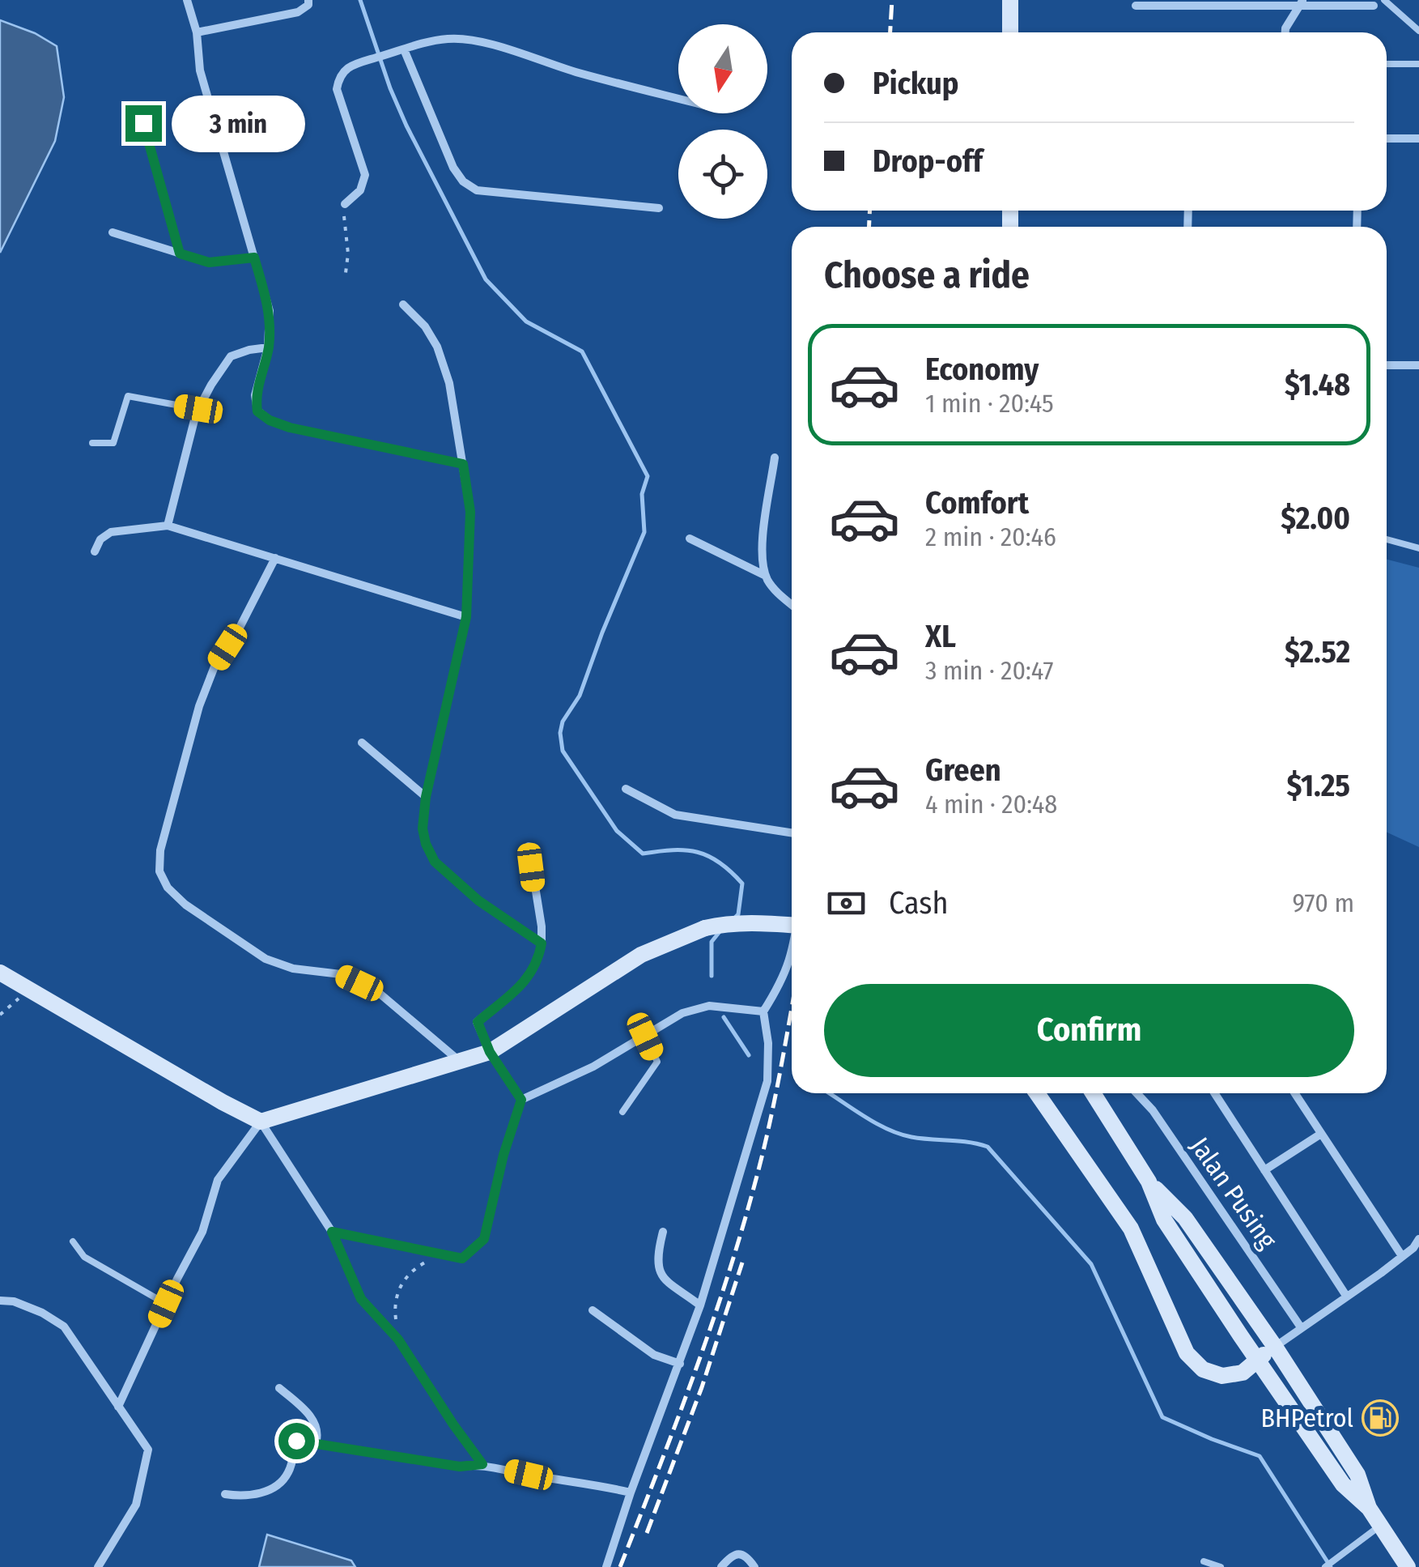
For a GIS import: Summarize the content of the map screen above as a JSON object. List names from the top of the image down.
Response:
{
  "streets": {
    "street": ["Jalan Pusing"]
  },
  "places": {
    "fuel station": ["BHPetrol"]
  },
  "north": "bottom",
  "page": {
    "banner": ["Pickup", "Drop-off"],
    "bubble": "3 min",
    "heading": "Choose a ride",
    "list": [
      {
        "name": "Economy",
        "note": "1 min · 20:45",
        "value": "$1.48"
      },
      {
        "name": "Comfort",
        "note": "2 min · 20:46",
        "value": "$2.00"
      },
      {
        "name": "XL",
        "note": "3 min · 20:47",
        "value": "$2.52"
      },
      {
        "name": "Green",
        "note": "4 min · 20:48",
        "value": "$1.25"
      }
    ],
    "pay": ["Cash", "970 m"],
    "buttons": "Confirm"
  }
}
